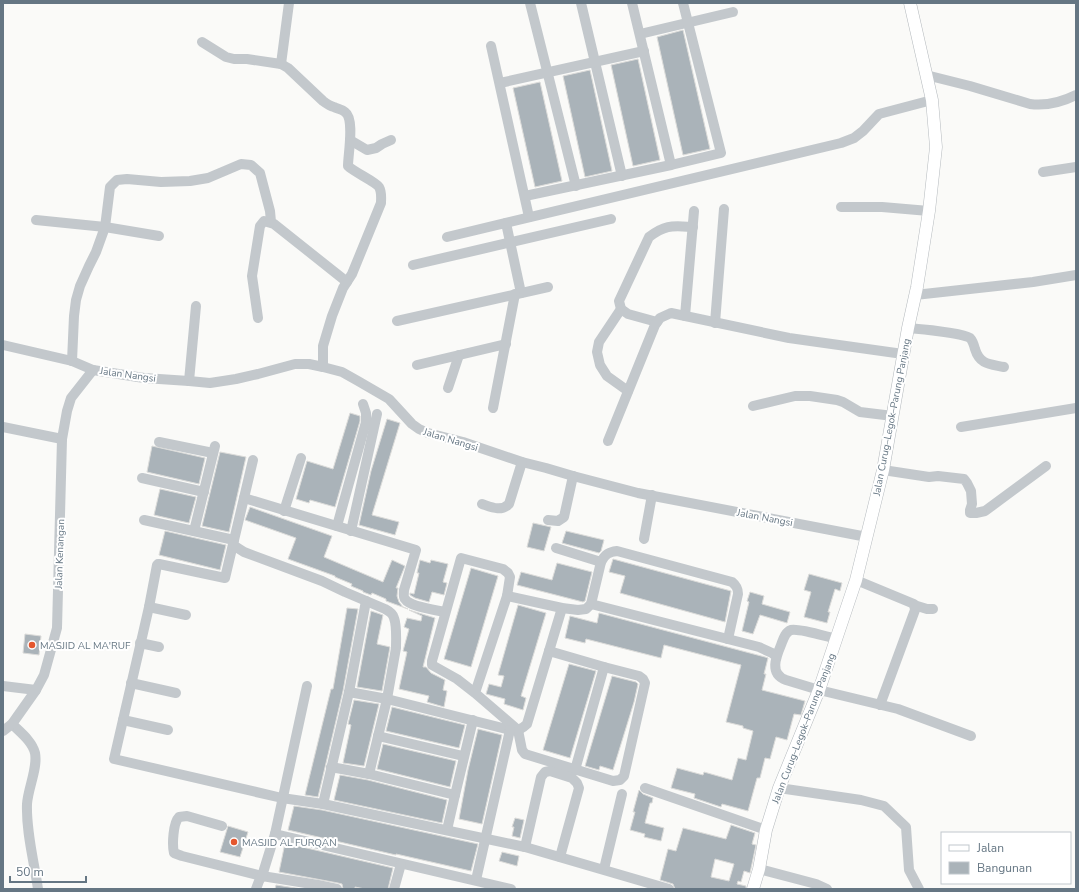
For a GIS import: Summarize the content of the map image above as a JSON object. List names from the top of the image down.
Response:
{
  "streets": {
    "main road": ["Jalan Curug–Legok–Parung Panjang"],
    "street": ["Jalan Nangsi", "Jalan Kenangan"]
  },
  "crossings": [
    ["Jalan Nangsi", "Jalan Curug–Legok–Parung Panjang"],
    ["Jalan Nangsi", "Jalan Kenangan"]
  ],
  "places": ["MASJID AL MA'RUF", "MASJID AL FURQAN"],
  "legend": ["Jalan", "Bangunan"],
  "scale_bar": "50 m"
}
